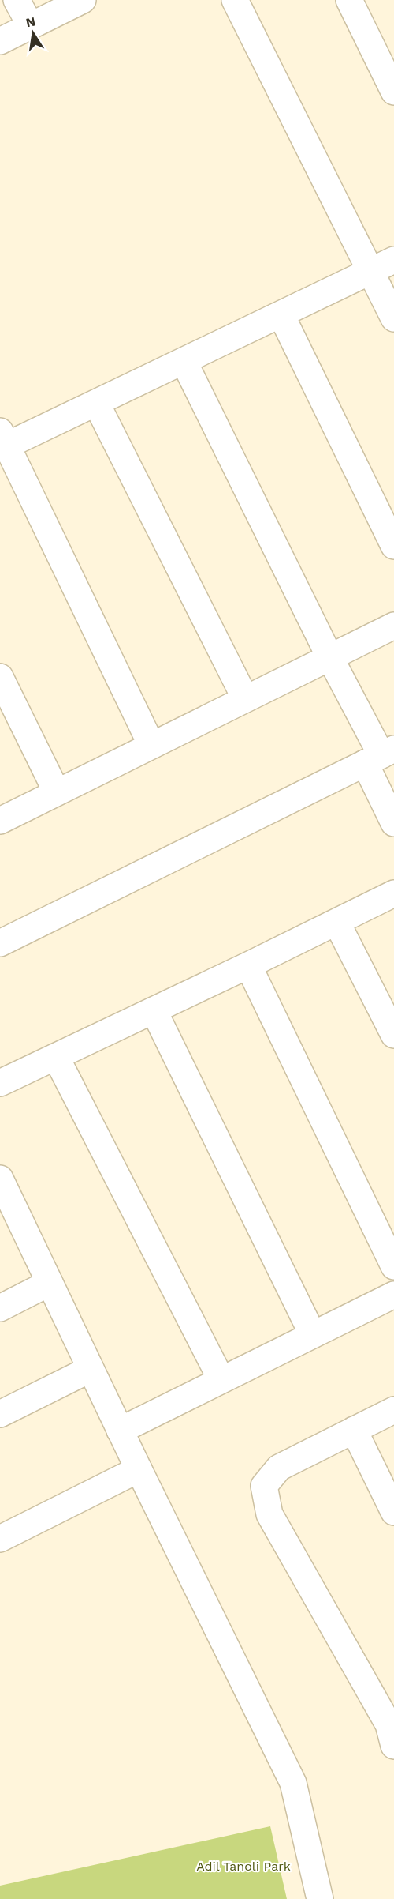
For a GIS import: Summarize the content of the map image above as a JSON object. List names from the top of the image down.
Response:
{
  "parks": ["Adil Tanoli Park"],
  "north": "top"
}
